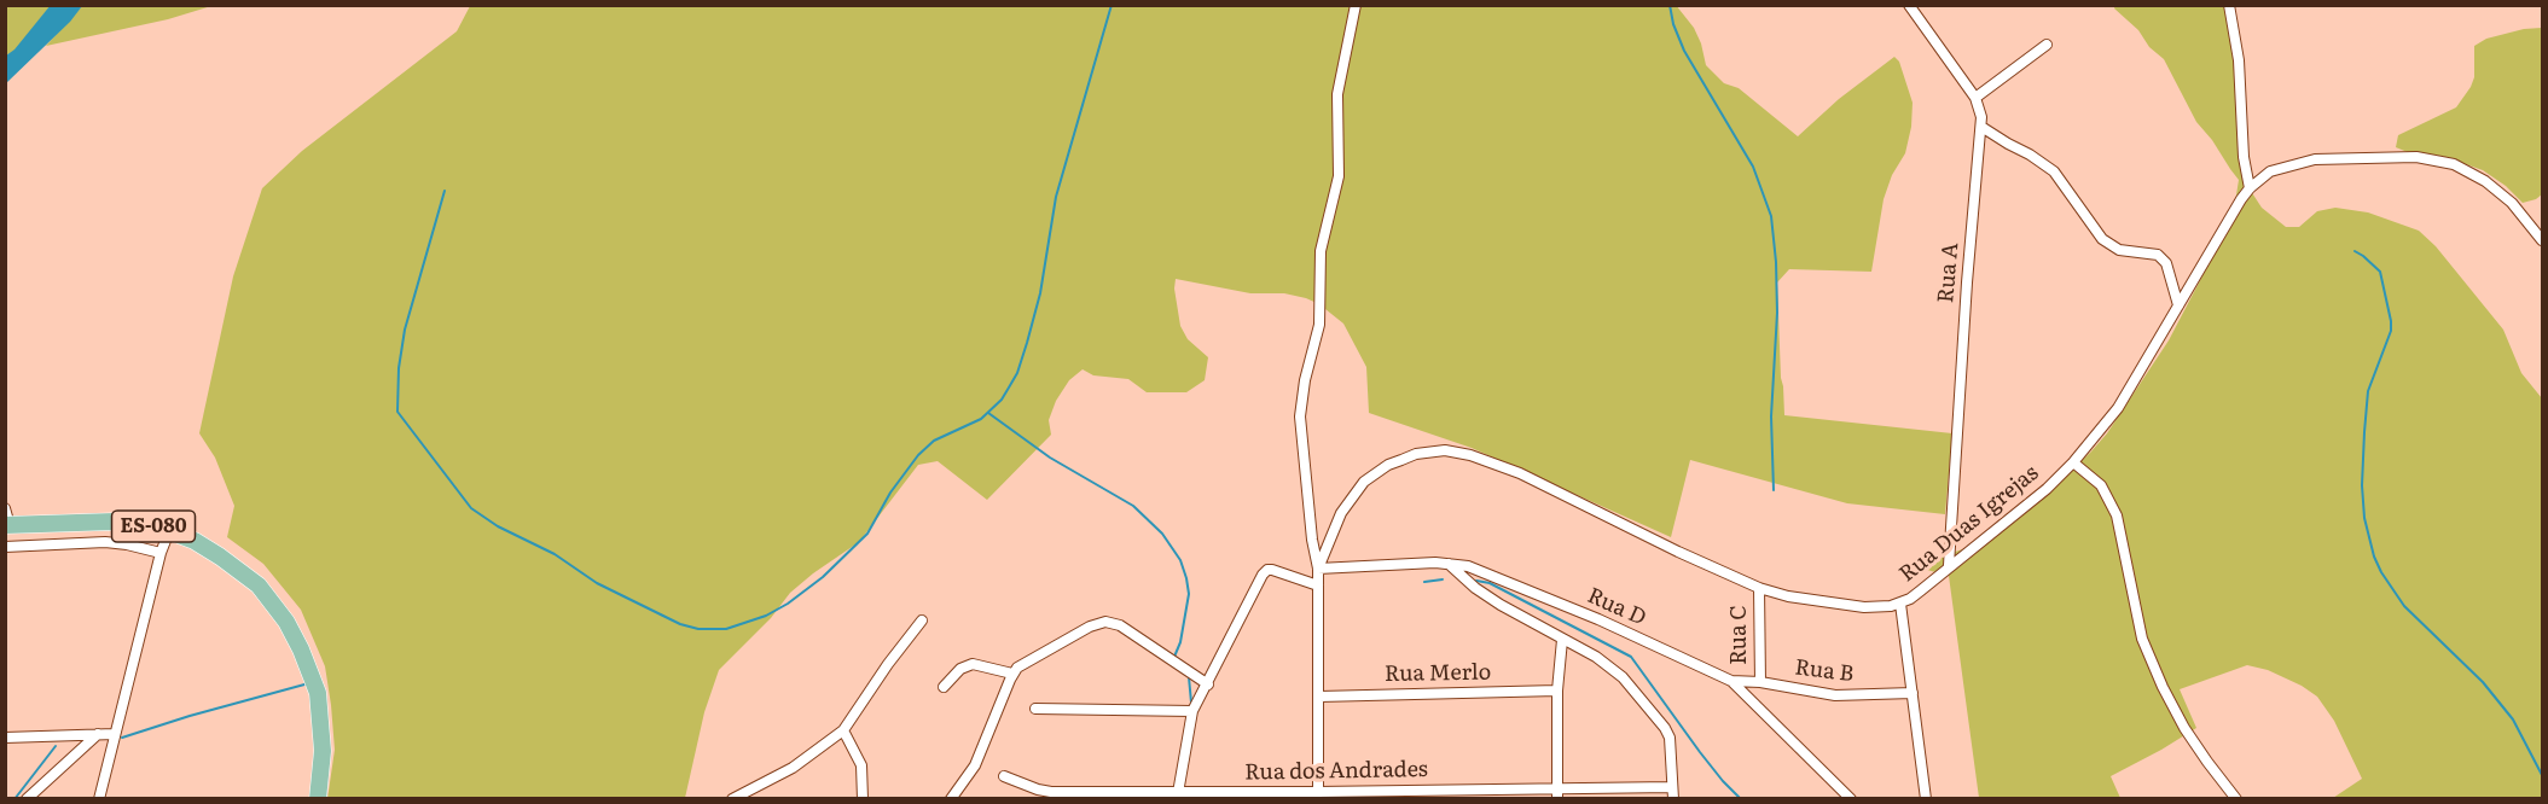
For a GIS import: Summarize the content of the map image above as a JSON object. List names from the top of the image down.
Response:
{
  "streets": {
    "main road": ["ES-080"],
    "street": [
      "Rua A",
      "Rua Duas Igrejas",
      "Rua D",
      "Rua C",
      "Rua B",
      "Rua Merlo",
      "Rua dos Andrades"
    ]
  },
  "crossings": [
    ["Rua A", "Rua Duas Igrejas"],
    ["Rua Duas Igrejas", "Rua D"],
    ["Rua Duas Igrejas", "Rua C"],
    ["Rua D", "Rua B"],
    ["Rua C", "Rua B"]
  ]
}
